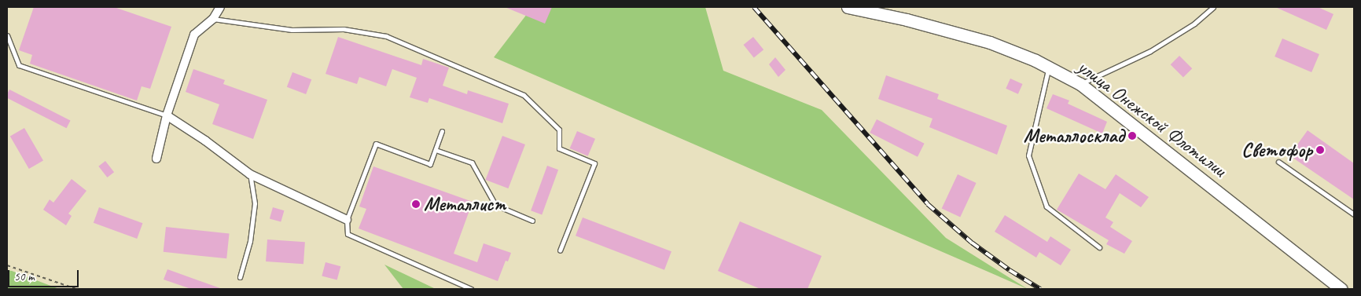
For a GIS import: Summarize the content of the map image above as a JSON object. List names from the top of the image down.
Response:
{
  "streets": {
    "main road": ["улица Онежской Флотилии"]
  },
  "places": ["Металлосклад", "Светофор", "Металлист"],
  "scale_bar": "50 m"
}
